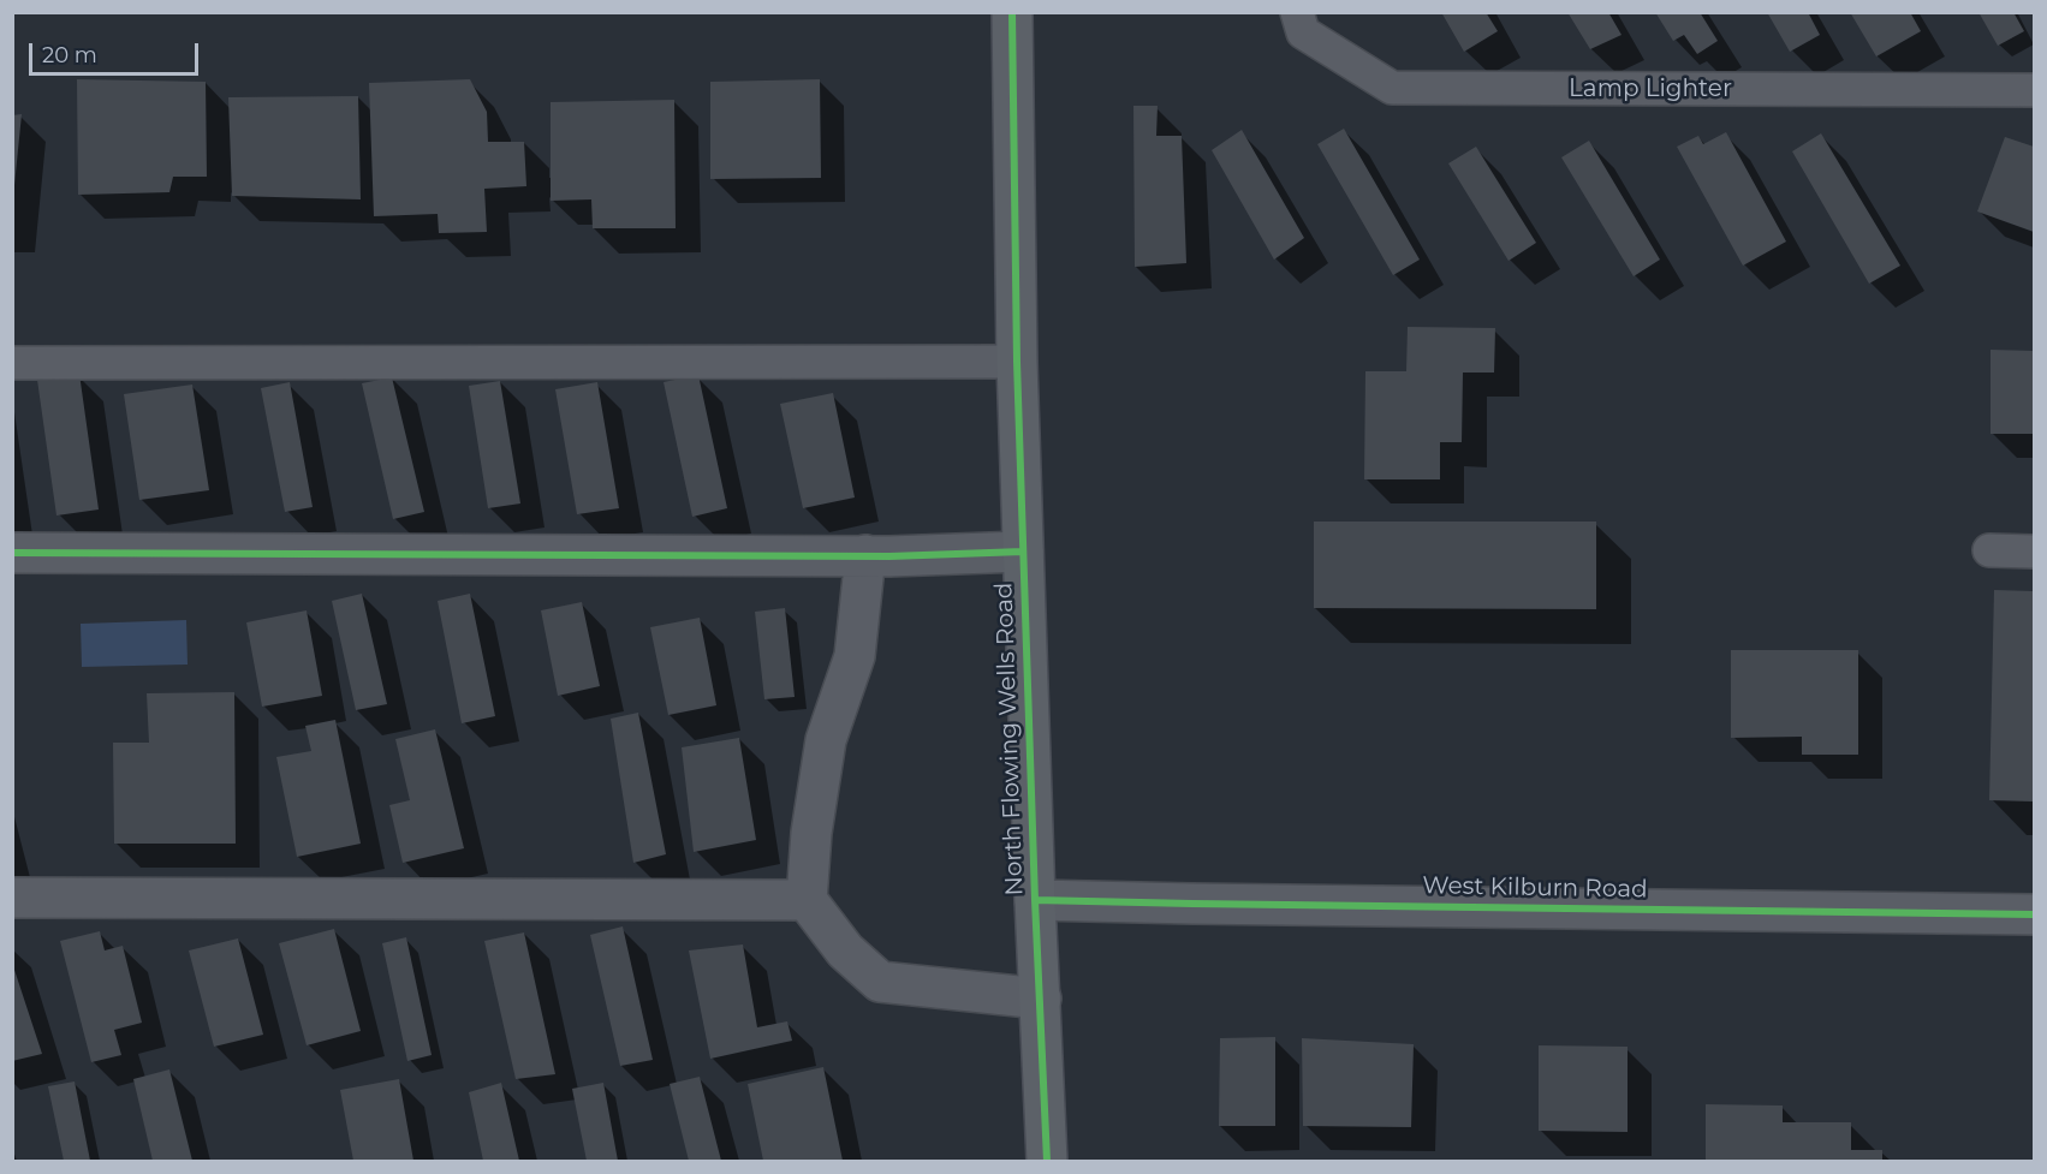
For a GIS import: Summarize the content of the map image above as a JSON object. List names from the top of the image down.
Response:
{
  "streets": {
    "main road": ["North Flowing Wells Road"],
    "street": ["West Kilburn Road"],
    "lane": ["Lamp Lighter"]
  },
  "crossings": [
    ["North Flowing Wells Road", "West Kilburn Road"]
  ],
  "scale_bar": "20 m"
}
